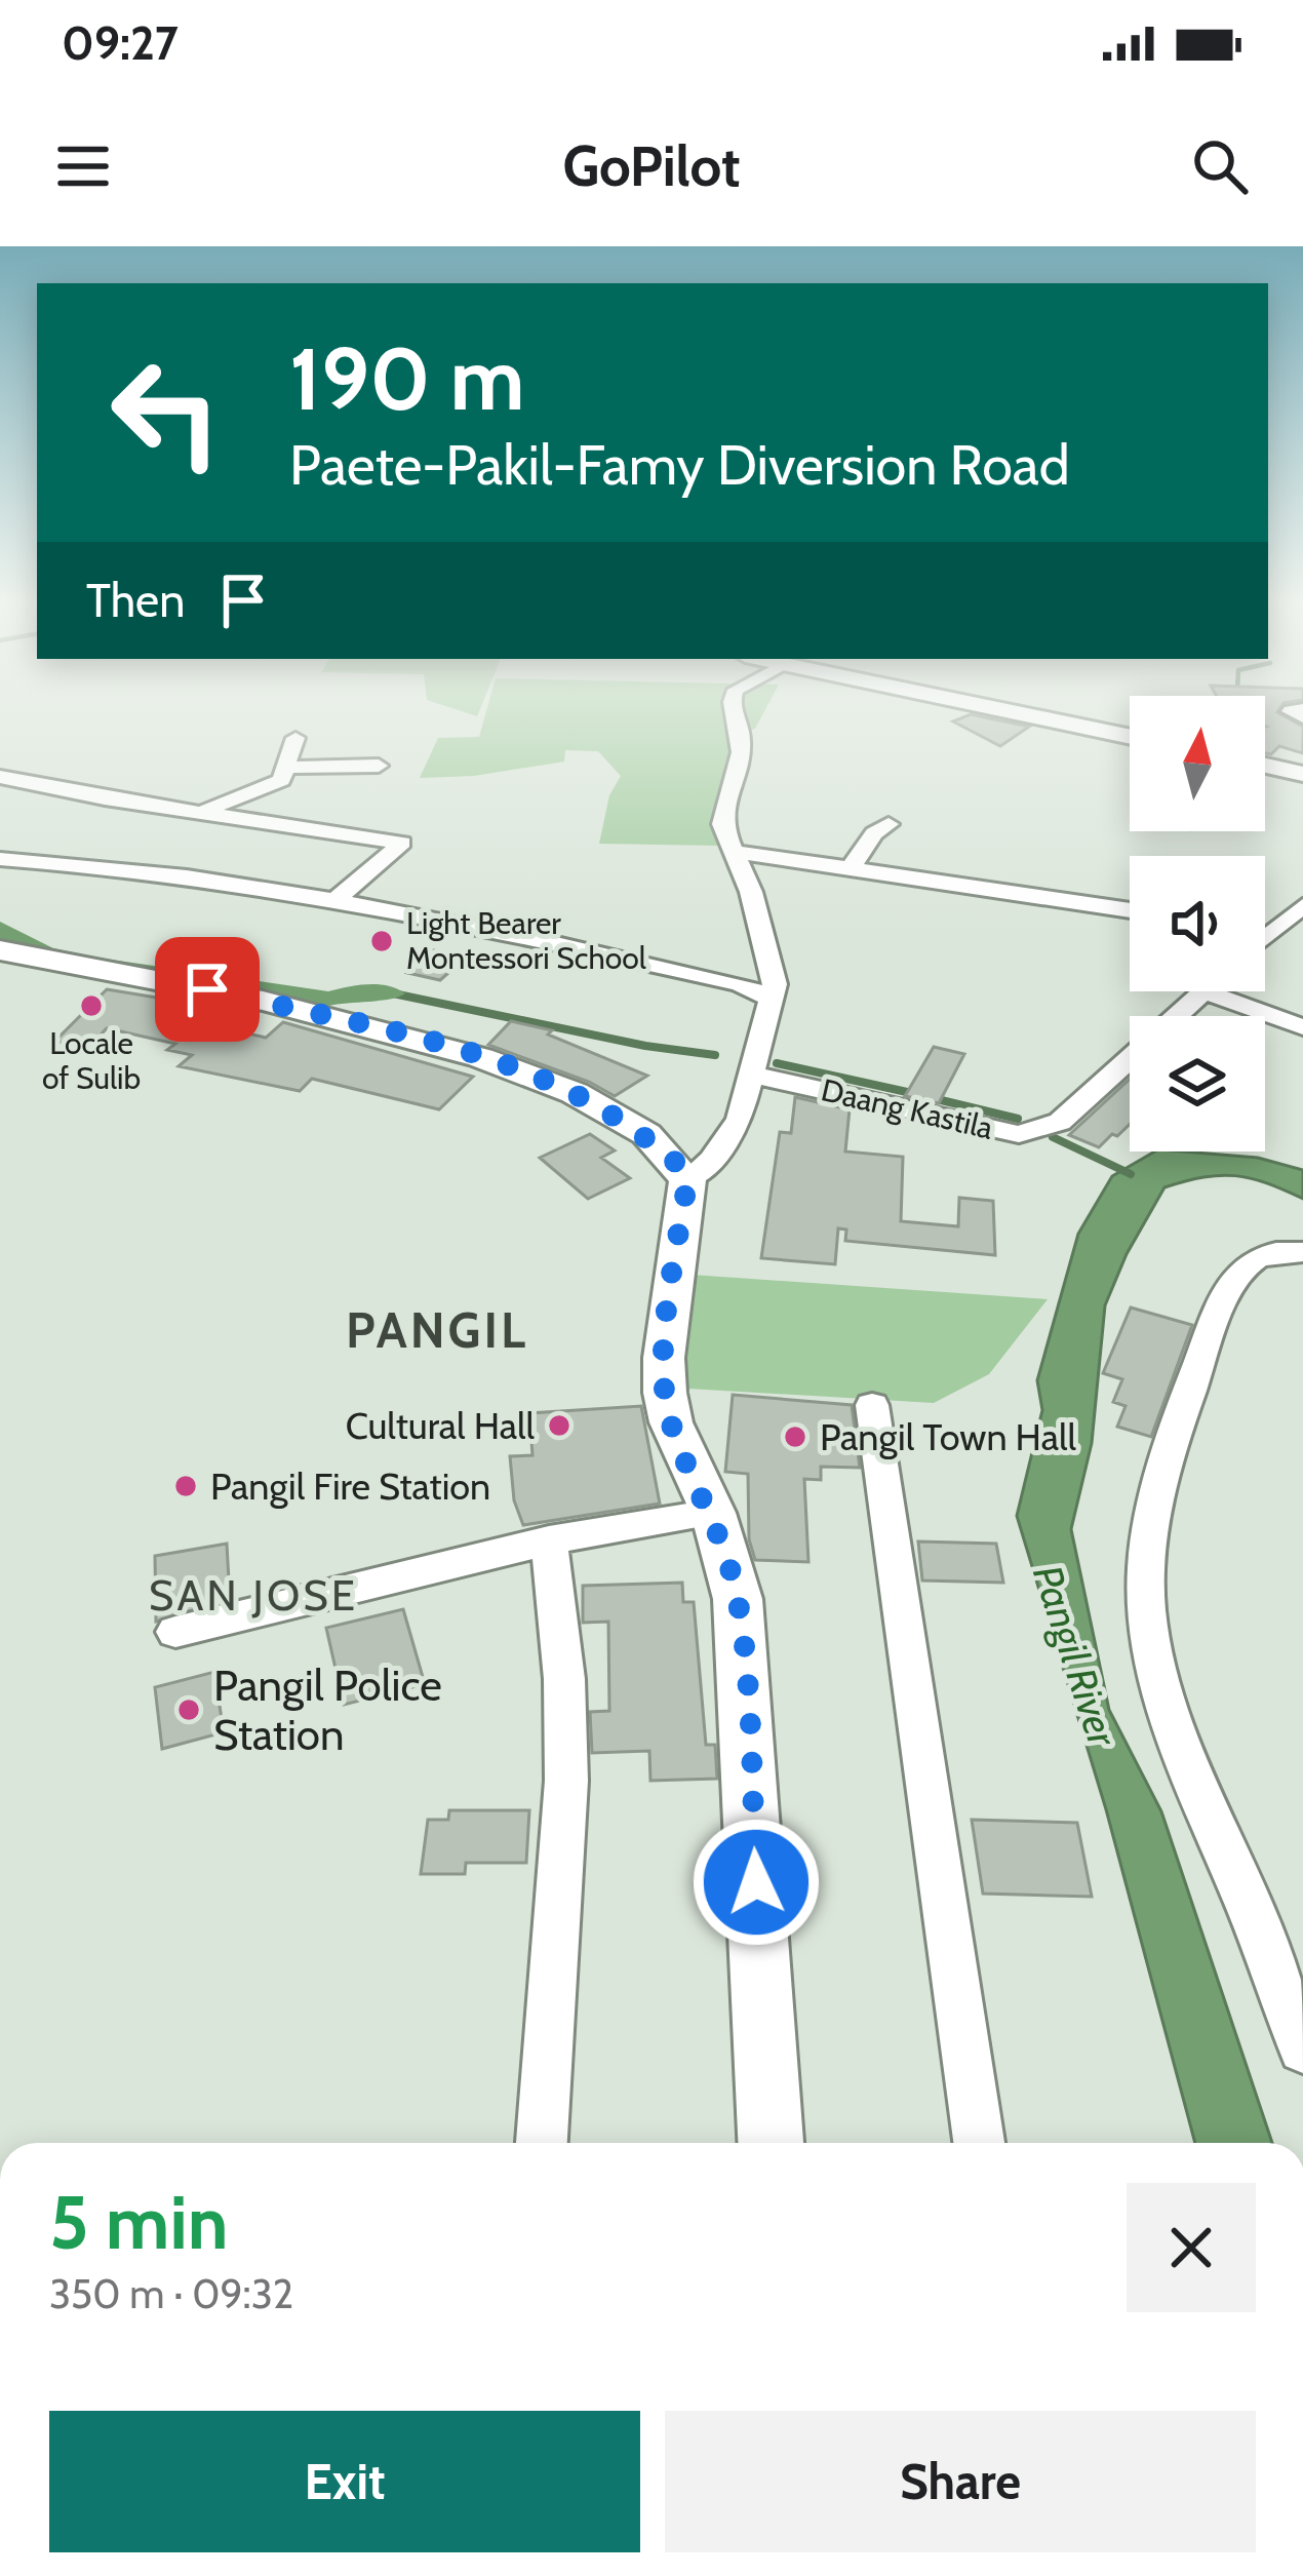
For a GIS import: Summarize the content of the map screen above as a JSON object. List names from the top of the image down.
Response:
{
  "streets": {
    "street": ["Daang Kastila"]
  },
  "districts": ["PANGIL", "SAN JOSE"],
  "water": ["Pangil River"],
  "places": [
    "Light Bearer Montessori School",
    "Locale of Sulib",
    "Cultural Hall",
    "Pangil Town Hall",
    "Pangil Fire Station",
    "Pangil Police Station"
  ],
  "north": "top",
  "page": {
    "status": "09:27",
    "header": "GoPilot",
    "turn": ["190 m", "Paete-Pakil-Famy Diversion Road"],
    "then": "Then",
    "heading": ["5 min", "350 m · 09:32"],
    "buttons": ["Exit", "Share"]
  }
}
